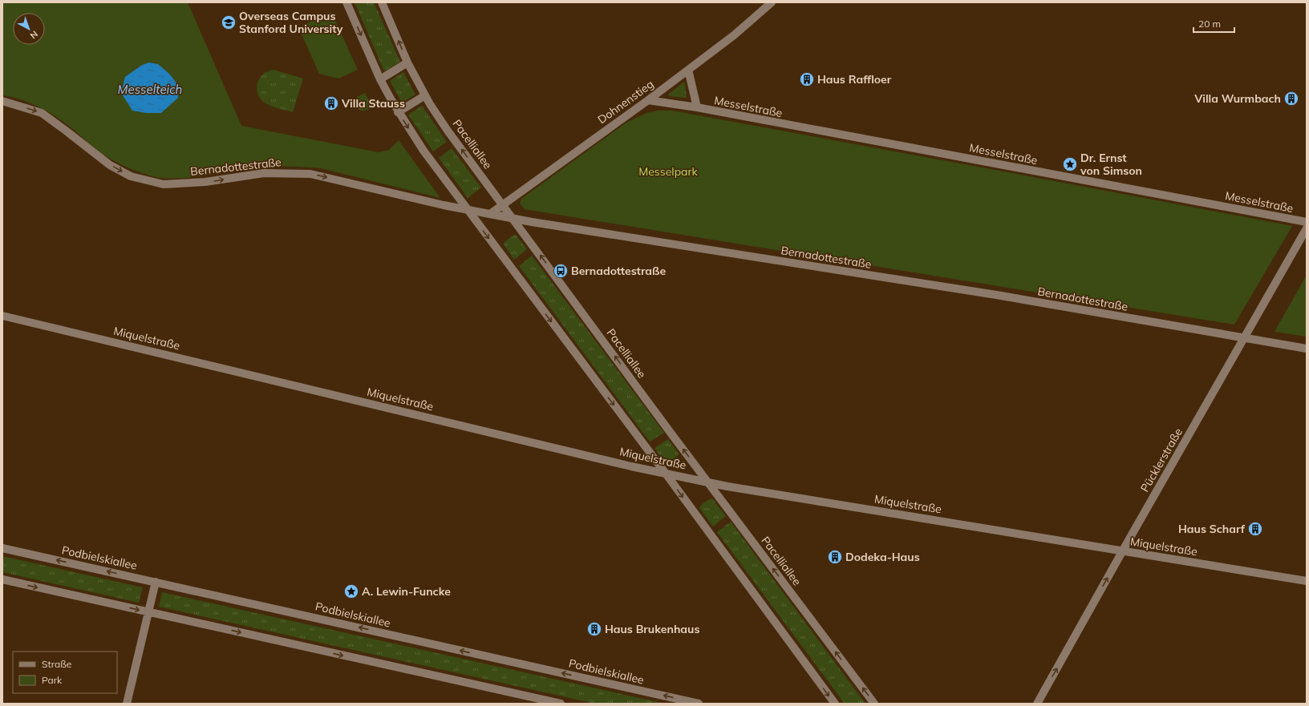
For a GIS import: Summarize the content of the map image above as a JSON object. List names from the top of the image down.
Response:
{
  "streets": {
    "street": [
      "Dohnenstieg",
      "Messelstraße",
      "Pacelliallee",
      "Bernadottestraße",
      "Miquelstraße",
      "Pücklerstraße",
      "Podbielskiallee"
    ]
  },
  "crossings": [
    ["Dohnenstieg", "Messelstraße"],
    ["Dohnenstieg", "Pacelliallee"],
    ["Dohnenstieg", "Bernadottestraße"],
    ["Pacelliallee", "Bernadottestraße"],
    ["Pacelliallee", "Miquelstraße"],
    ["Bernadottestraße", "Pücklerstraße"],
    ["Miquelstraße", "Pücklerstraße"]
  ],
  "one_way": ["Bernadottestraße"],
  "water": ["Messelteich"],
  "parks": ["Messelpark"],
  "places": {
    "school or university": ["Overseas Campus Stanford University"],
    "building": [
      "Haus Raffloer",
      "Villa Wurmbach",
      "Villa Stauss",
      "Haus Scharf",
      "Dodeka-Haus",
      "Haus Brukenhaus"
    ],
    "place": ["Dr. Ernst von Simson", "A. Lewin-Funcke"],
    "bus stop": ["Bernadottestraße"]
  },
  "legend": ["Straße", "Park"],
  "scale_bar": "20 m",
  "north": "bottom right"
}
